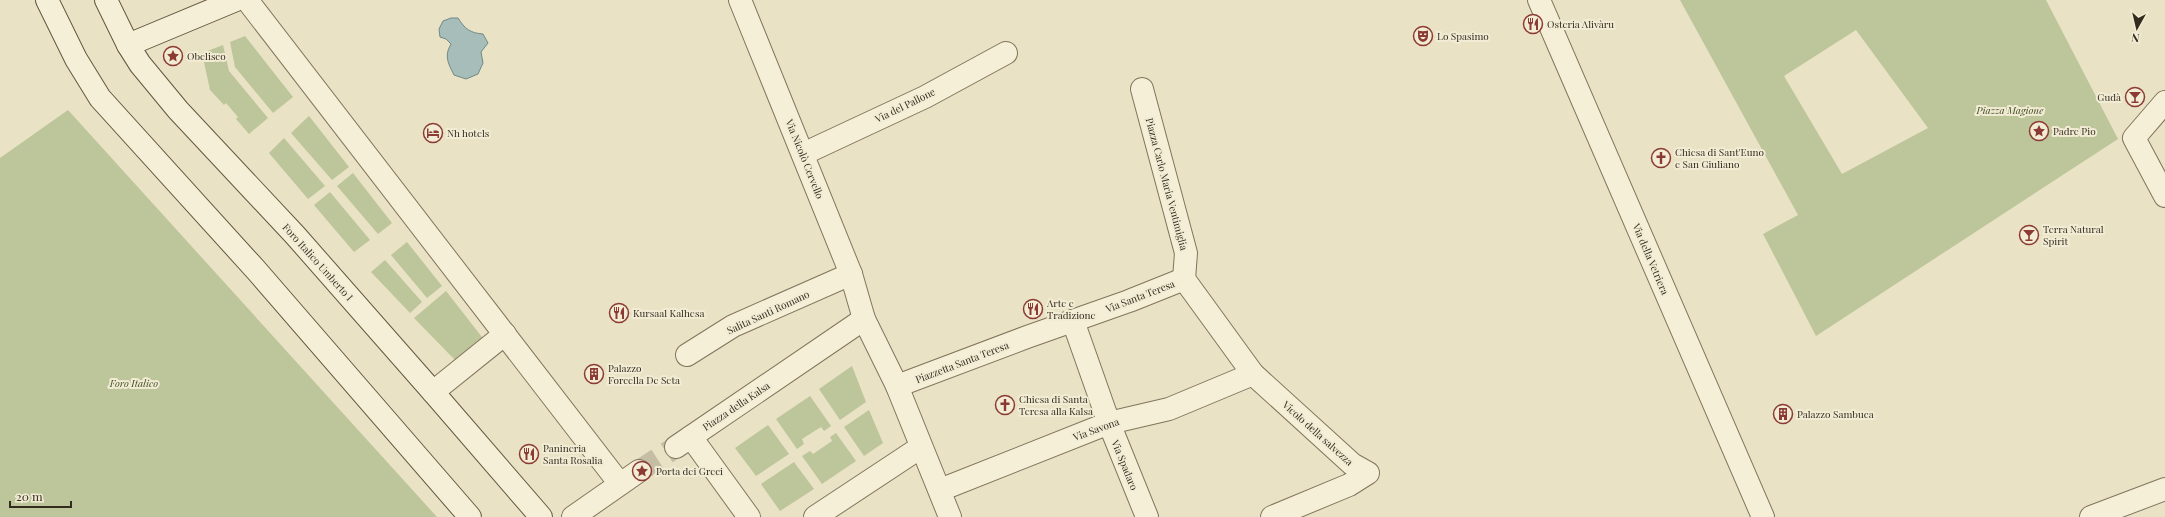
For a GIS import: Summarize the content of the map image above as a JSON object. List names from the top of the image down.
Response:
{
  "streets": {
    "street": [
      "Via del Pallone",
      "Via Nicolò Cervello",
      "Piazza Carlo Maria Ventimiglia",
      "Via della Vetriera",
      "Foro Italico Umberto I",
      "Via Santa Teresa",
      "Salita Santi Romano",
      "Piazzetta Santa Teresa",
      "Piazza della Kalsa",
      "Via Savona",
      "Vicolo della salvezza",
      "Via Spadaro"
    ]
  },
  "crossings": [
    ["Via del Pallone", "Via Nicolò Cervello"],
    ["Via Nicolò Cervello", "Salita Santi Romano"],
    ["Via Nicolò Cervello", "Piazzetta Santa Teresa"],
    ["Via Nicolò Cervello", "Piazza della Kalsa"],
    ["Via Nicolò Cervello", "Via Savona"],
    ["Piazza Carlo Maria Ventimiglia", "Via Santa Teresa"],
    ["Via Santa Teresa", "Piazzetta Santa Teresa"],
    ["Via Santa Teresa", "Via Spadaro"],
    ["Via Savona", "Vicolo della salvezza"],
    ["Via Savona", "Via Spadaro"]
  ],
  "parks": ["Piazza Magione", "Foro Italico"],
  "places": {
    "restaurant": [
      "Osteria Alivàru",
      "Arte e Tradizione",
      "Kursaal Kalhesa",
      "Panineria Santa Rosalia"
    ],
    "theatre": ["Lo Spasimo"],
    "place": ["Obelisco", "Padre Pio", "Porta dei Greci"],
    "bar": ["Gudà", "Terra Natural Spirit"],
    "hotel": ["Nh hotels"],
    "church": ["Chiesa di Sant'Euno e San Giuliano", "Chiesa di Santa Teresa alla Kalsa"],
    "building": ["Palazzo Forcella De Seta", "Palazzo Sambuca"]
  },
  "scale_bar": "20 m",
  "north": "bottom"
}
